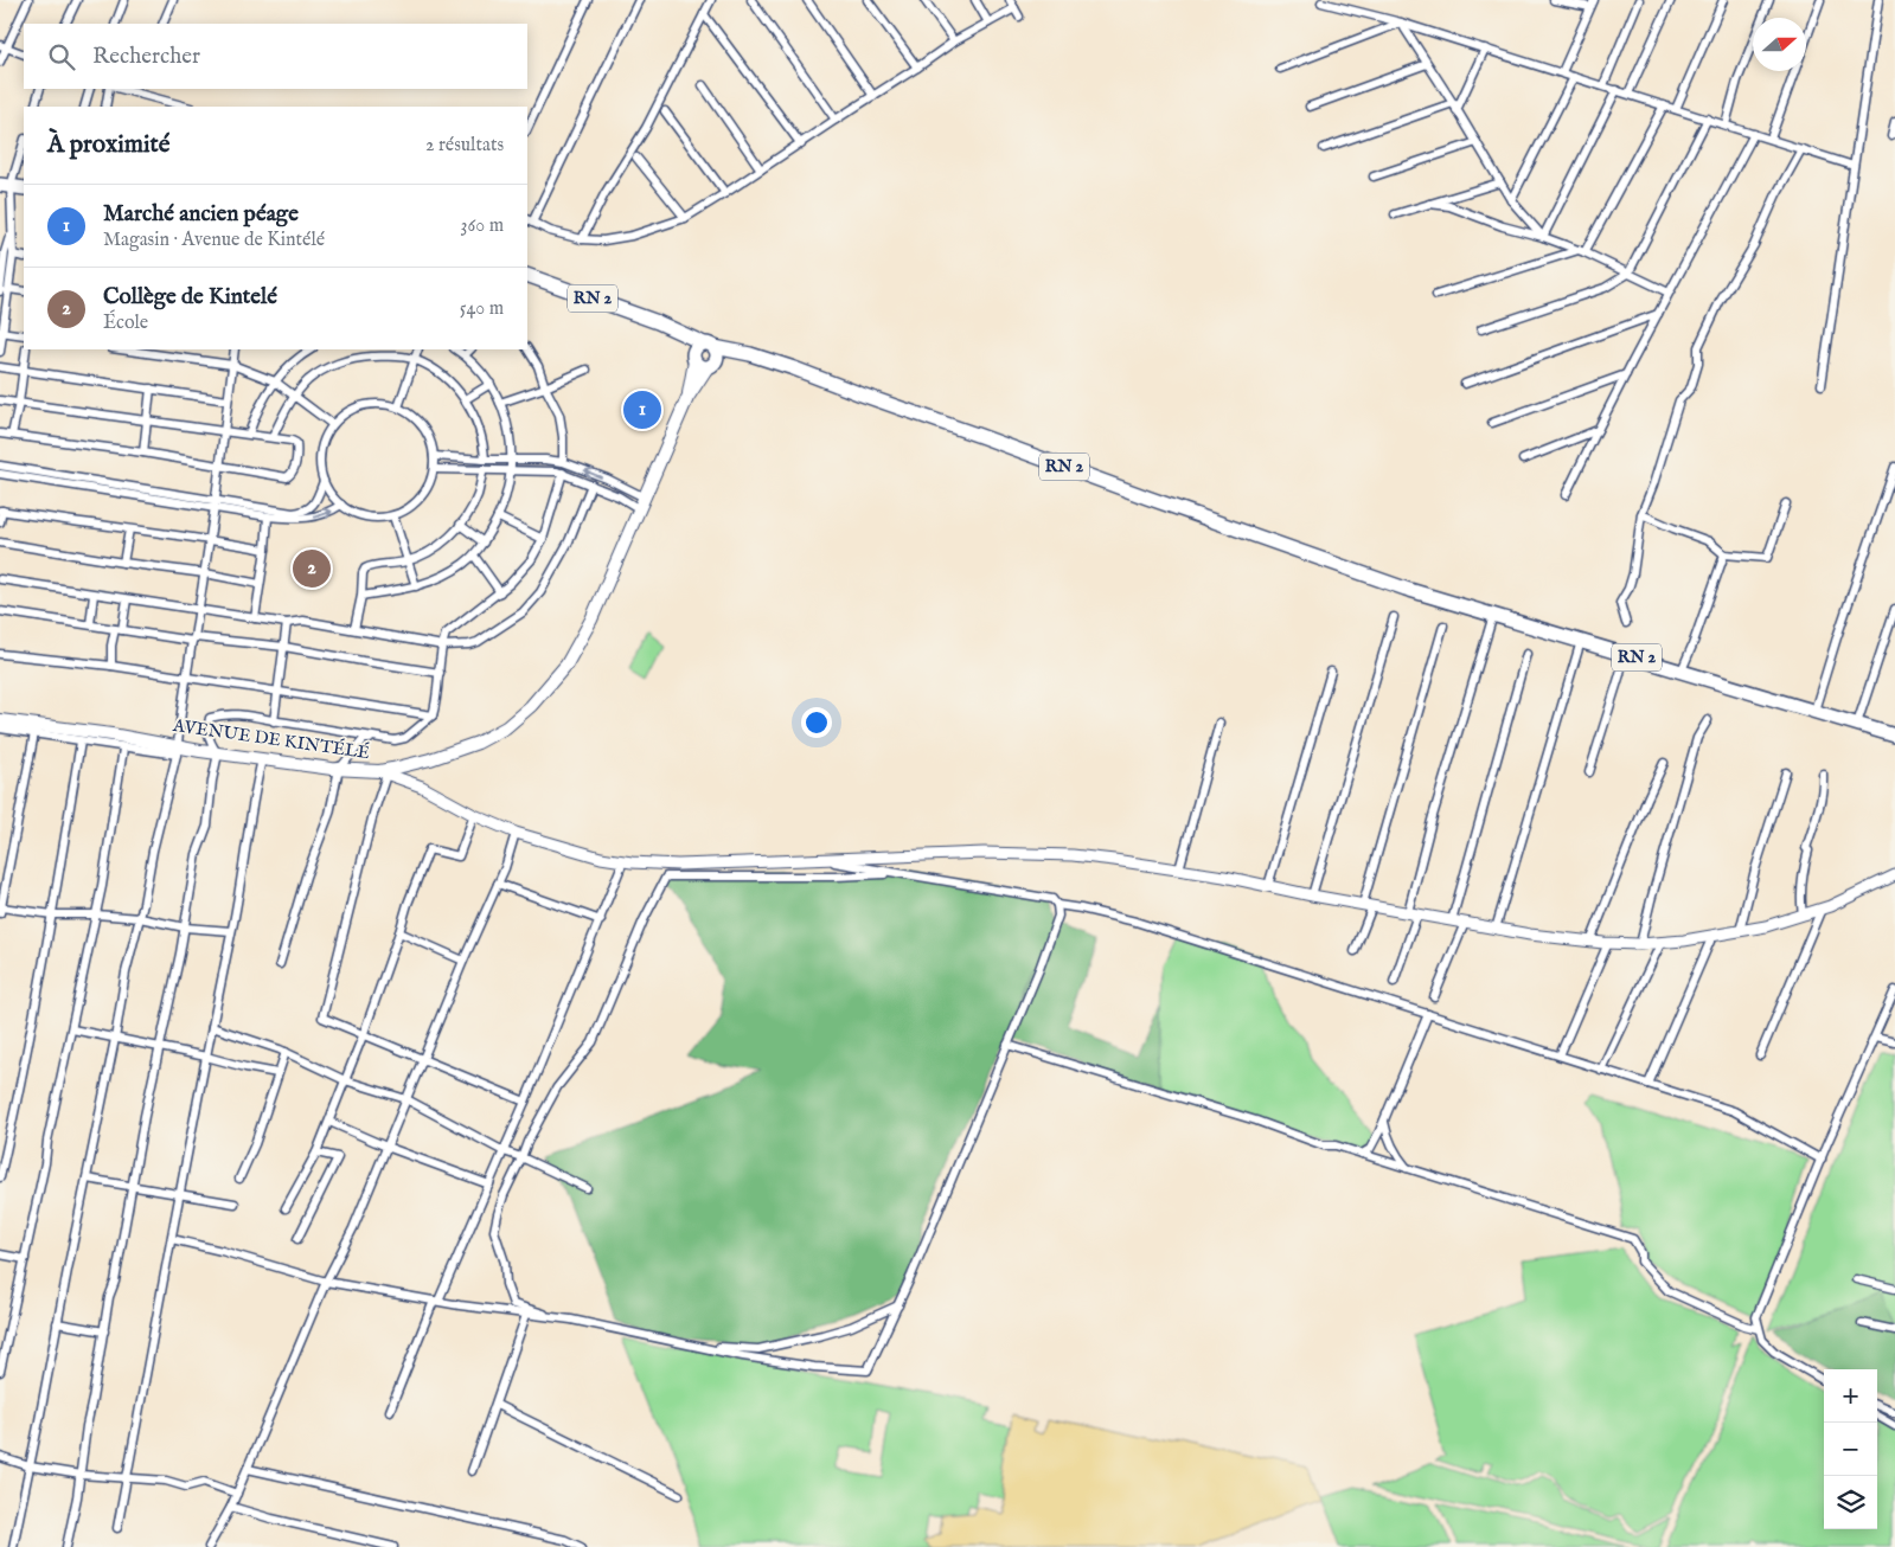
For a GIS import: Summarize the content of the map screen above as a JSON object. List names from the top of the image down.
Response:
{
  "streets": {
    "highway": ["RN 2"],
    "main road": ["AVENUE DE KINTÉLÉ"]
  },
  "crossings": [
    ["RN 2", "AVENUE DE KINTÉLÉ"]
  ],
  "north": "right",
  "page": {
    "search": "Rechercher",
    "heading": ["À proximité", "2 résultats"],
    "list": [
      {
        "mark": "1",
        "name": "Marché ancien péage",
        "note": "Magasin · Avenue de Kintélé",
        "value": "360 m"
      },
      {
        "mark": "2",
        "name": "Collège de Kintelé",
        "note": "École",
        "value": "540 m"
      }
    ],
    "pins": ["1", "2"],
    "map_buttons": ["+", "−"]
  }
}
